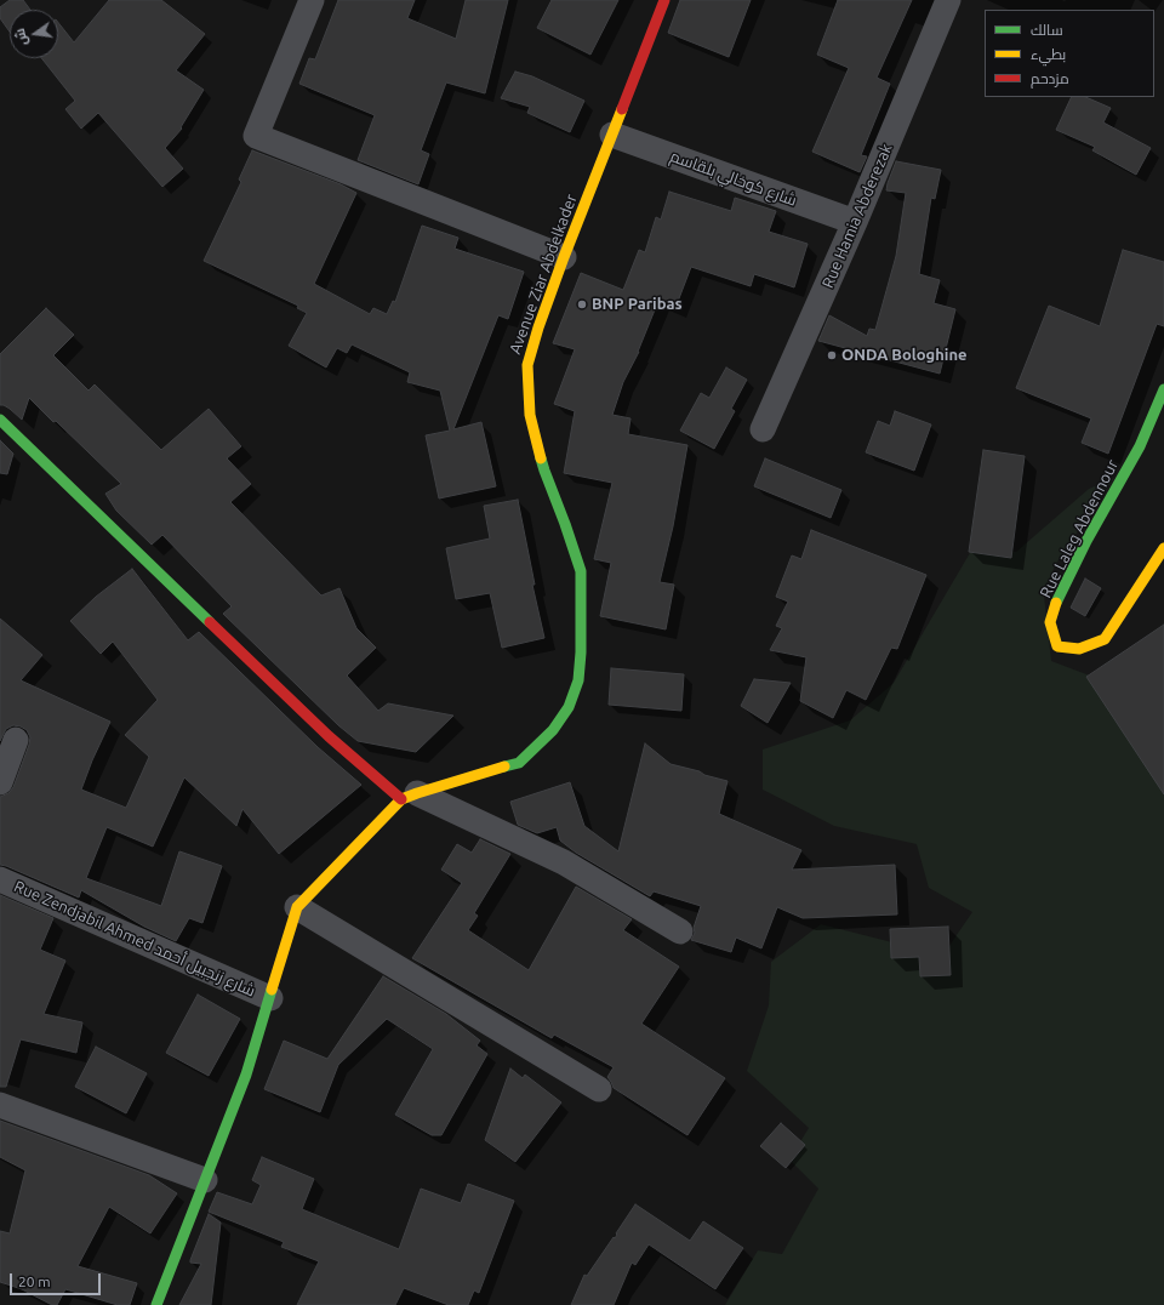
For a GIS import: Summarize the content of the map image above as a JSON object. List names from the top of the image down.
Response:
{
  "streets": {
    "main road": ["Avenue Ziar Abdelkader", "Rue Laleg Abdennour"],
    "street": ["شارع كوخالي بلقاسم", "Rue Hamia Abderezak", "Rue Zendjabil Ahmed شارع زنجبيل أحمد"]
  },
  "crossings": [
    ["شارع كوخالي بلقاسم", "Rue Hamia Abderezak"],
    ["شارع كوخالي بلقاسم", "Avenue Ziar Abdelkader"]
  ],
  "places": ["BNP Paribas", "ONDA Bologhine"],
  "legend": ["سالك", "بطيء", "مزدحم"],
  "scale_bar": "20 m",
  "north": "left"
}
